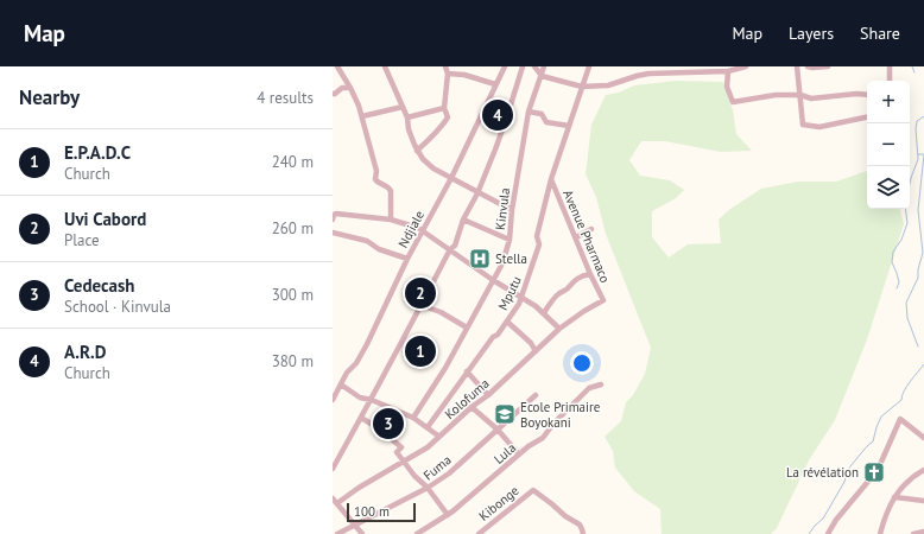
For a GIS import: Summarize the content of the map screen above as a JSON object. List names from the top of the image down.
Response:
{
  "streets": {
    "street": [
      "Kinvula",
      "Ndjiale",
      "Avenue Pharmaco",
      "Mputu",
      "Kolofuma",
      "Lula",
      "Fuma",
      "Kibonge"
    ]
  },
  "crossings": [
    ["Avenue Pharmaco", "Mputu"],
    ["Avenue Pharmaco", "Kolofuma"]
  ],
  "places": {
    "hospital": ["Stella"],
    "school or university": ["Ecole Primaire Boyokani"],
    "church": ["La révélation"]
  },
  "scale_bar": "100 m",
  "page": {
    "header": "Map",
    "nav": ["Map", "Layers", "Share"],
    "heading": ["Nearby", "4 results"],
    "map_buttons": ["+", "−"],
    "pins": [
      "4",
      "2",
      "1",
      "3"
    ],
    "list": [
      {
        "mark": "1",
        "name": "E.P.A.D.C",
        "note": "Church",
        "value": "240 m"
      },
      {
        "mark": "2",
        "name": "Uvi Cabord",
        "note": "Place",
        "value": "260 m"
      },
      {
        "mark": "3",
        "name": "Cedecash",
        "note": "School · Kinvula",
        "value": "300 m"
      },
      {
        "mark": "4",
        "name": "A.R.D",
        "note": "Church",
        "value": "380 m"
      }
    ],
    "scale": "100 m"
  }
}
